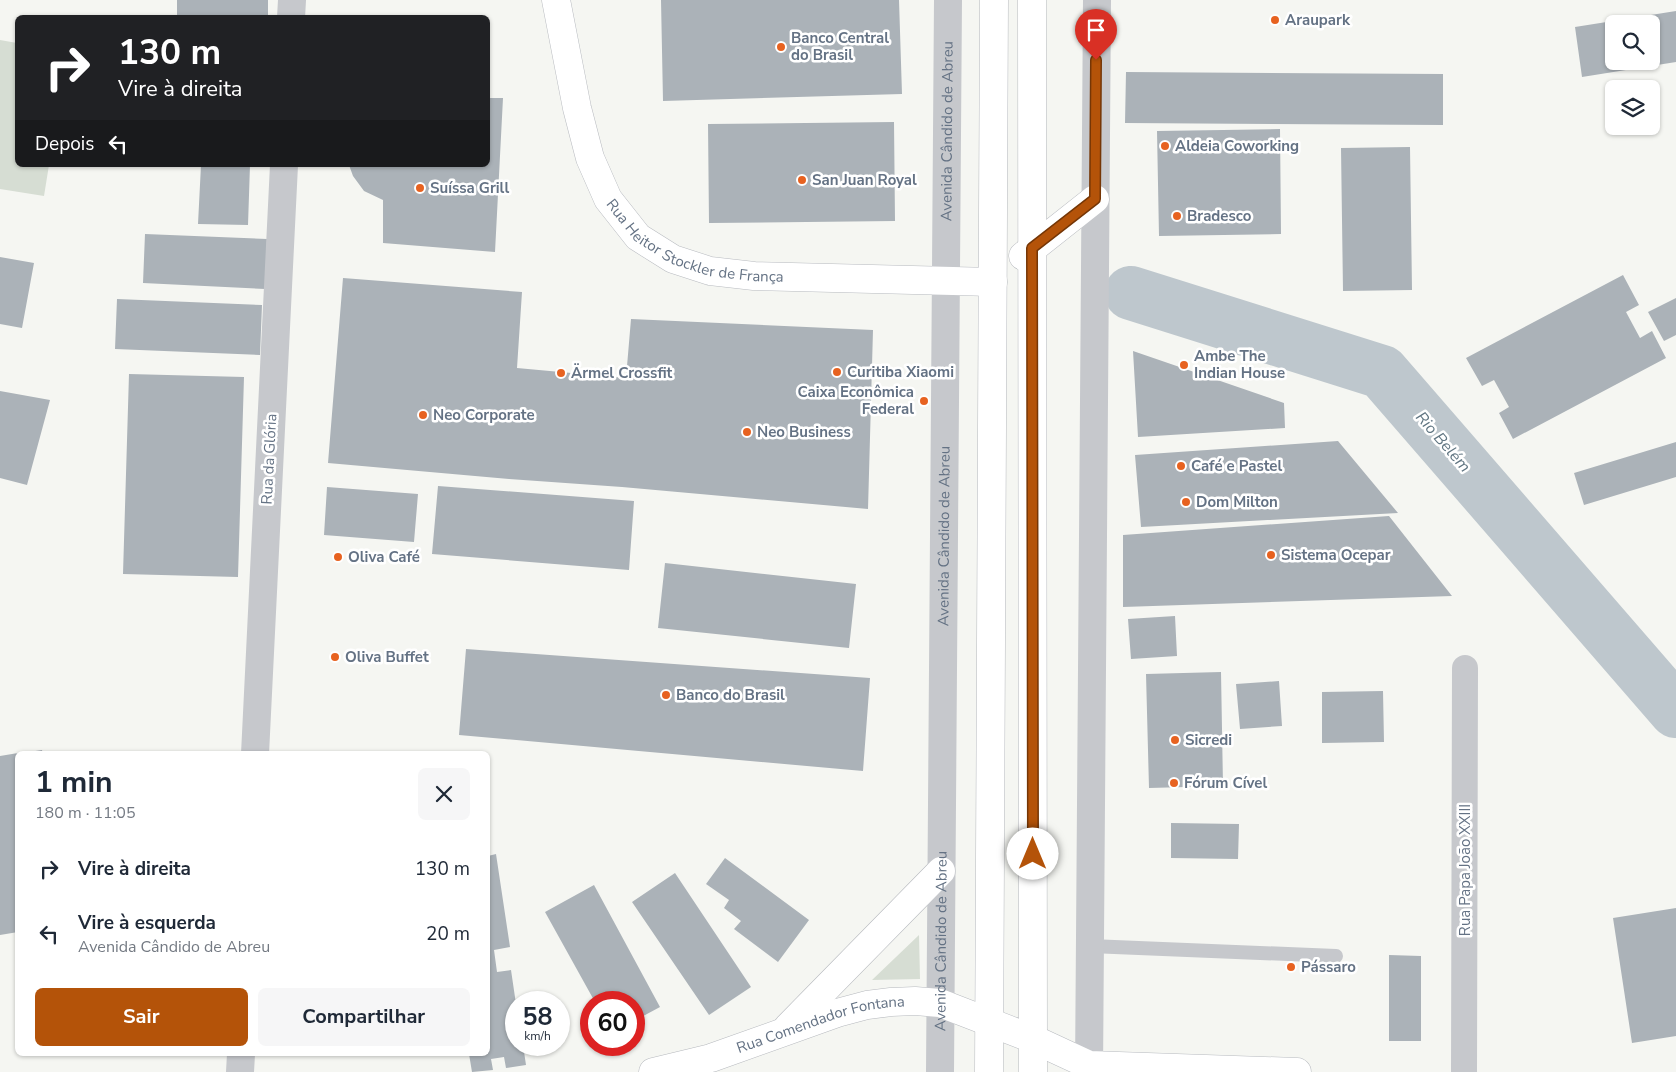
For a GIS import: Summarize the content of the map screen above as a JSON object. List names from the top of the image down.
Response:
{
  "streets": {
    "main road": ["Rua Heitor Stockler de França", "Rua Comendador Fontana"],
    "street": ["Avenida Cândido de Abreu", "Rua da Glória", "Rua Papa João XXIII"]
  },
  "crossings": [
    ["Avenida Cândido de Abreu", "Rua Heitor Stockler de França"],
    ["Avenida Cândido de Abreu", "Rua Comendador Fontana"]
  ],
  "water": ["Rio Belém"],
  "places": [
    "Araupark",
    "Banco Central do Brasil",
    "Aldeia Coworking",
    "San Juan Royal",
    "Suíssa Grill",
    "Bradesco",
    "Ambe The Indian House",
    "Curitiba Xiaomi",
    "Ärmel Crossfit",
    "Caixa Econômica Federal",
    "Neo Corporate",
    "Neo Business",
    "Café e Pastel",
    "Dom Milton",
    "Sistema Ocepar",
    "Oliva Café",
    "Oliva Buffet",
    "Banco do Brasil",
    "Sicredi",
    "Fórum Cível",
    "Pássaro"
  ],
  "page": {
    "turn": ["130 m", "Vire à direita"],
    "then": "Depois",
    "heading": ["1 min", "180 m · 11:05"],
    "list": [
      {
        "name": "Vire à direita",
        "value": "130 m"
      },
      {
        "name": "Vire à esquerda",
        "note": "Avenida Cândido de Abreu",
        "value": "20 m"
      }
    ],
    "buttons": ["Sair", "Compartilhar"],
    "speed": "58 km/h",
    "limit": "60"
  }
}
